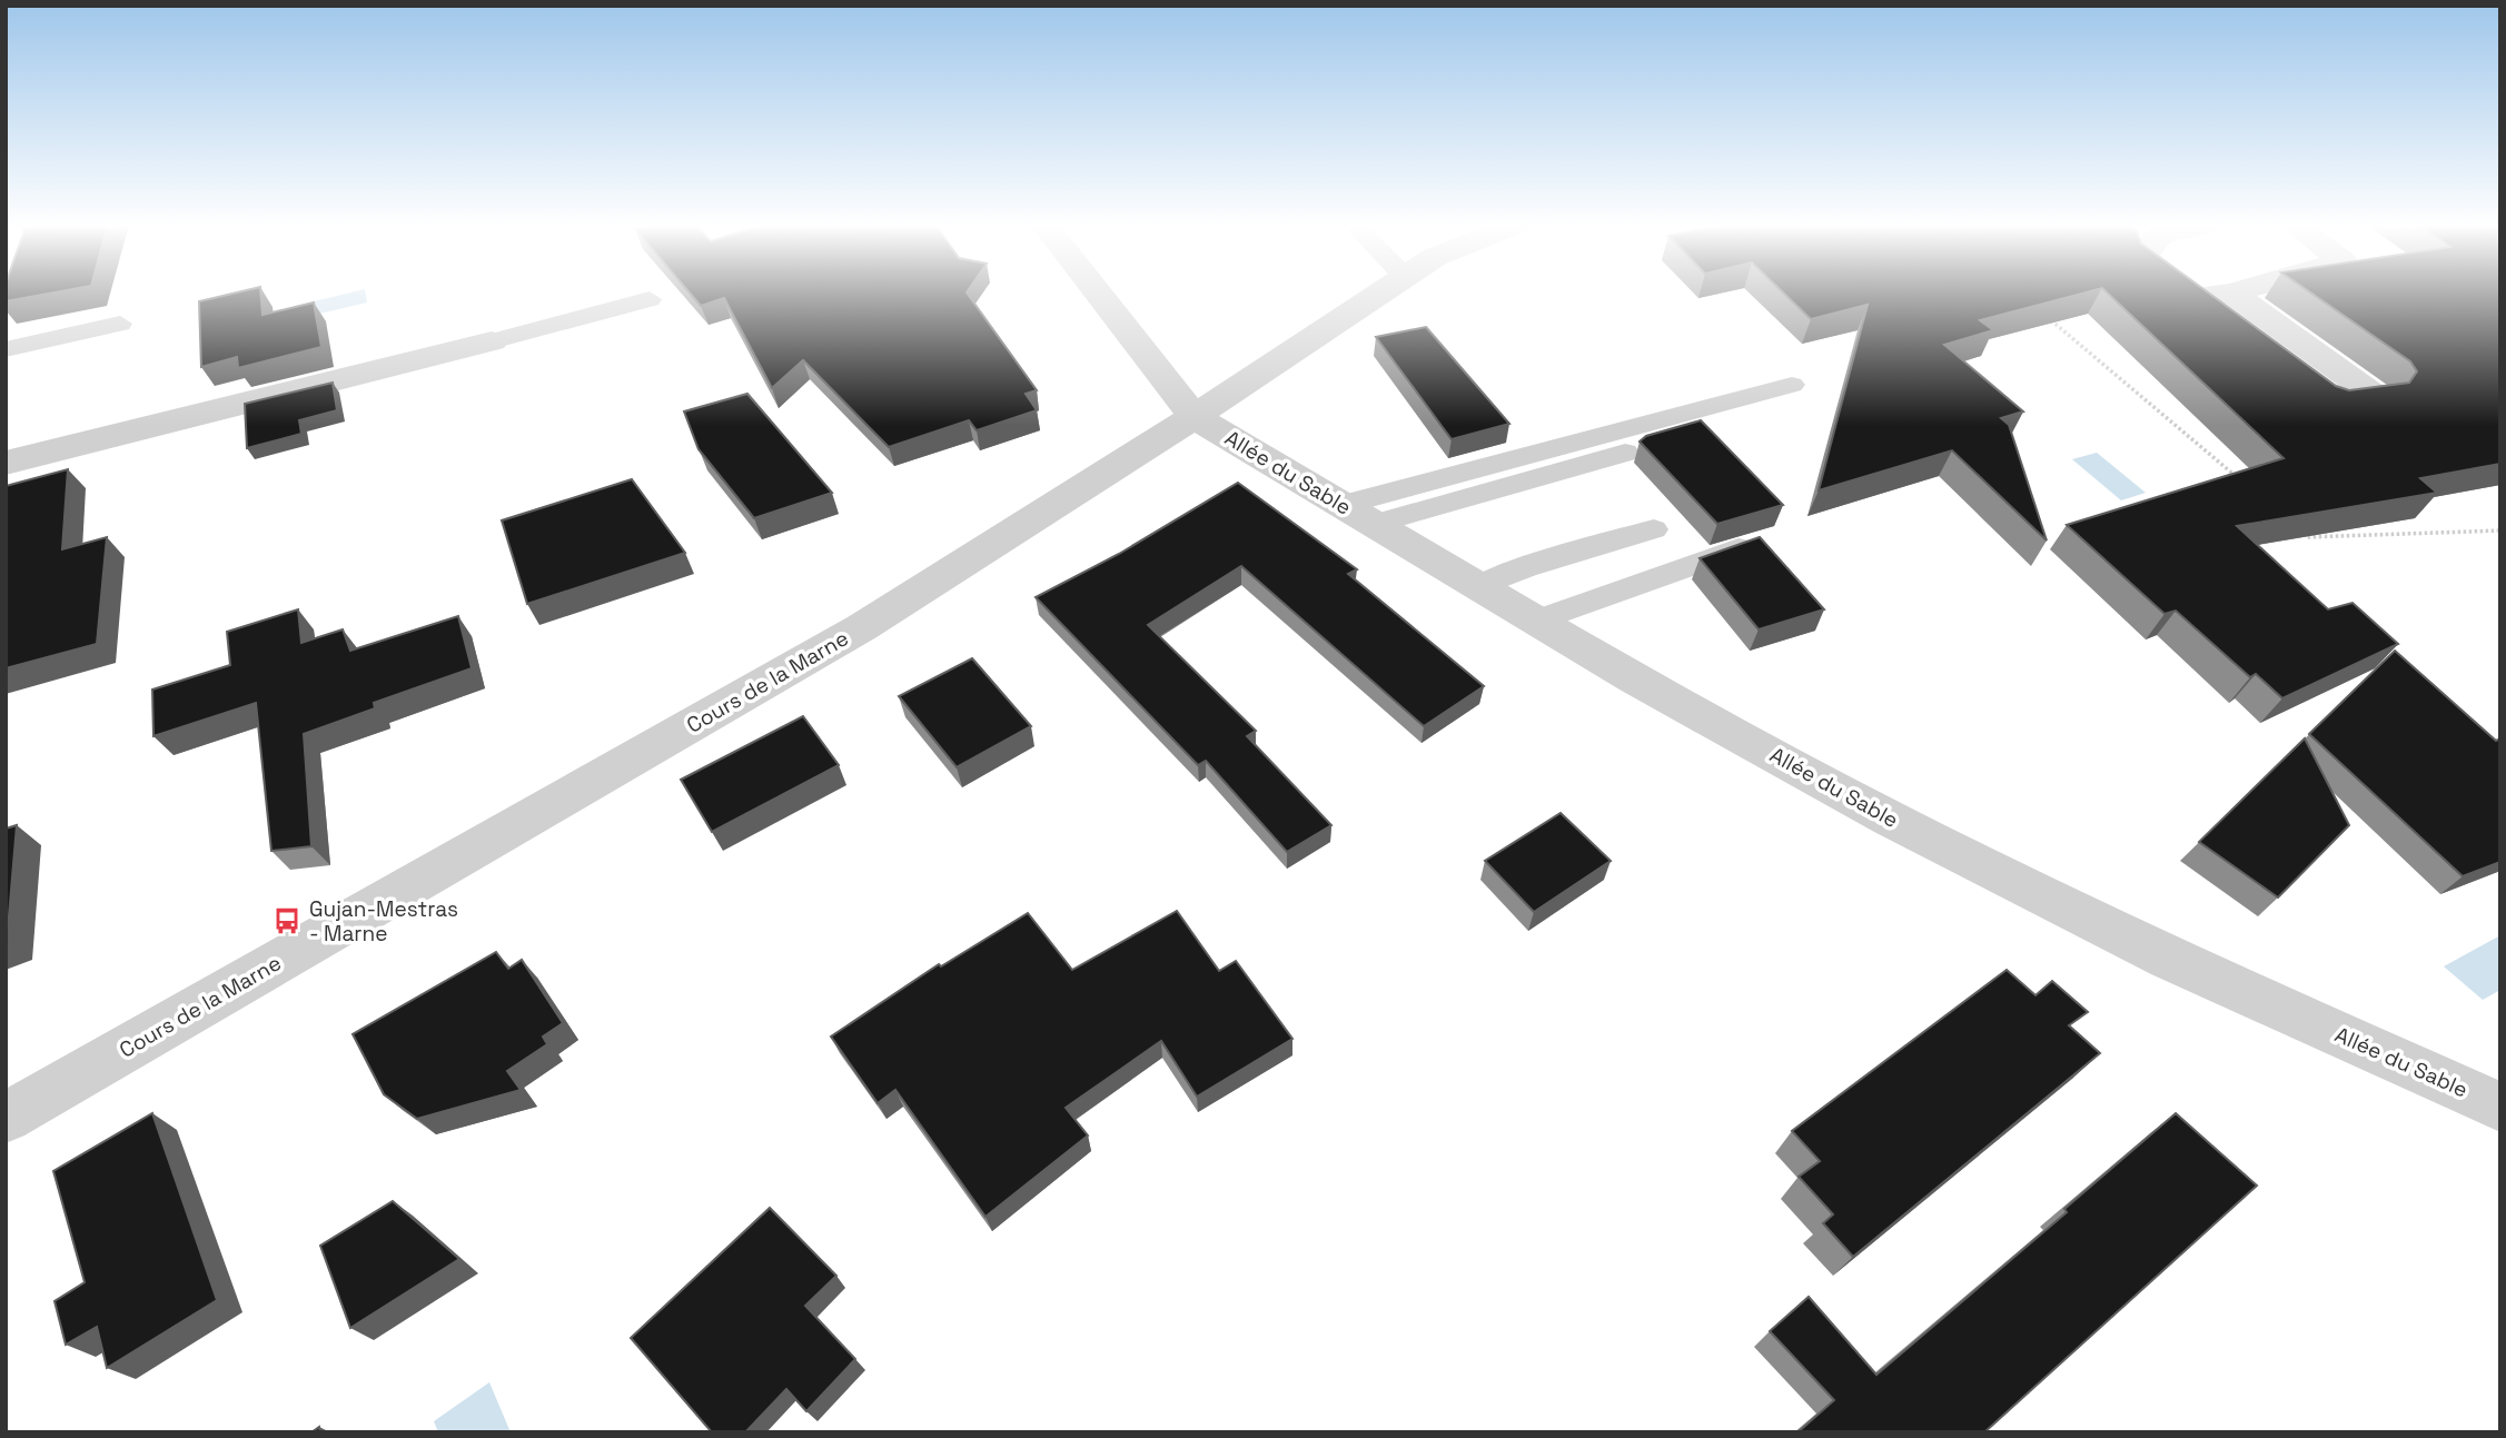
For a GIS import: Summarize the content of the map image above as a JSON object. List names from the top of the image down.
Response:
{
  "streets": {
    "street": ["Allée du Sable", "Cours de la Marne"]
  },
  "crossings": [
    ["Allée du Sable", "Cours de la Marne"]
  ],
  "places": {
    "bus stop": ["Gujan-Mestras - Marne"]
  }
}
